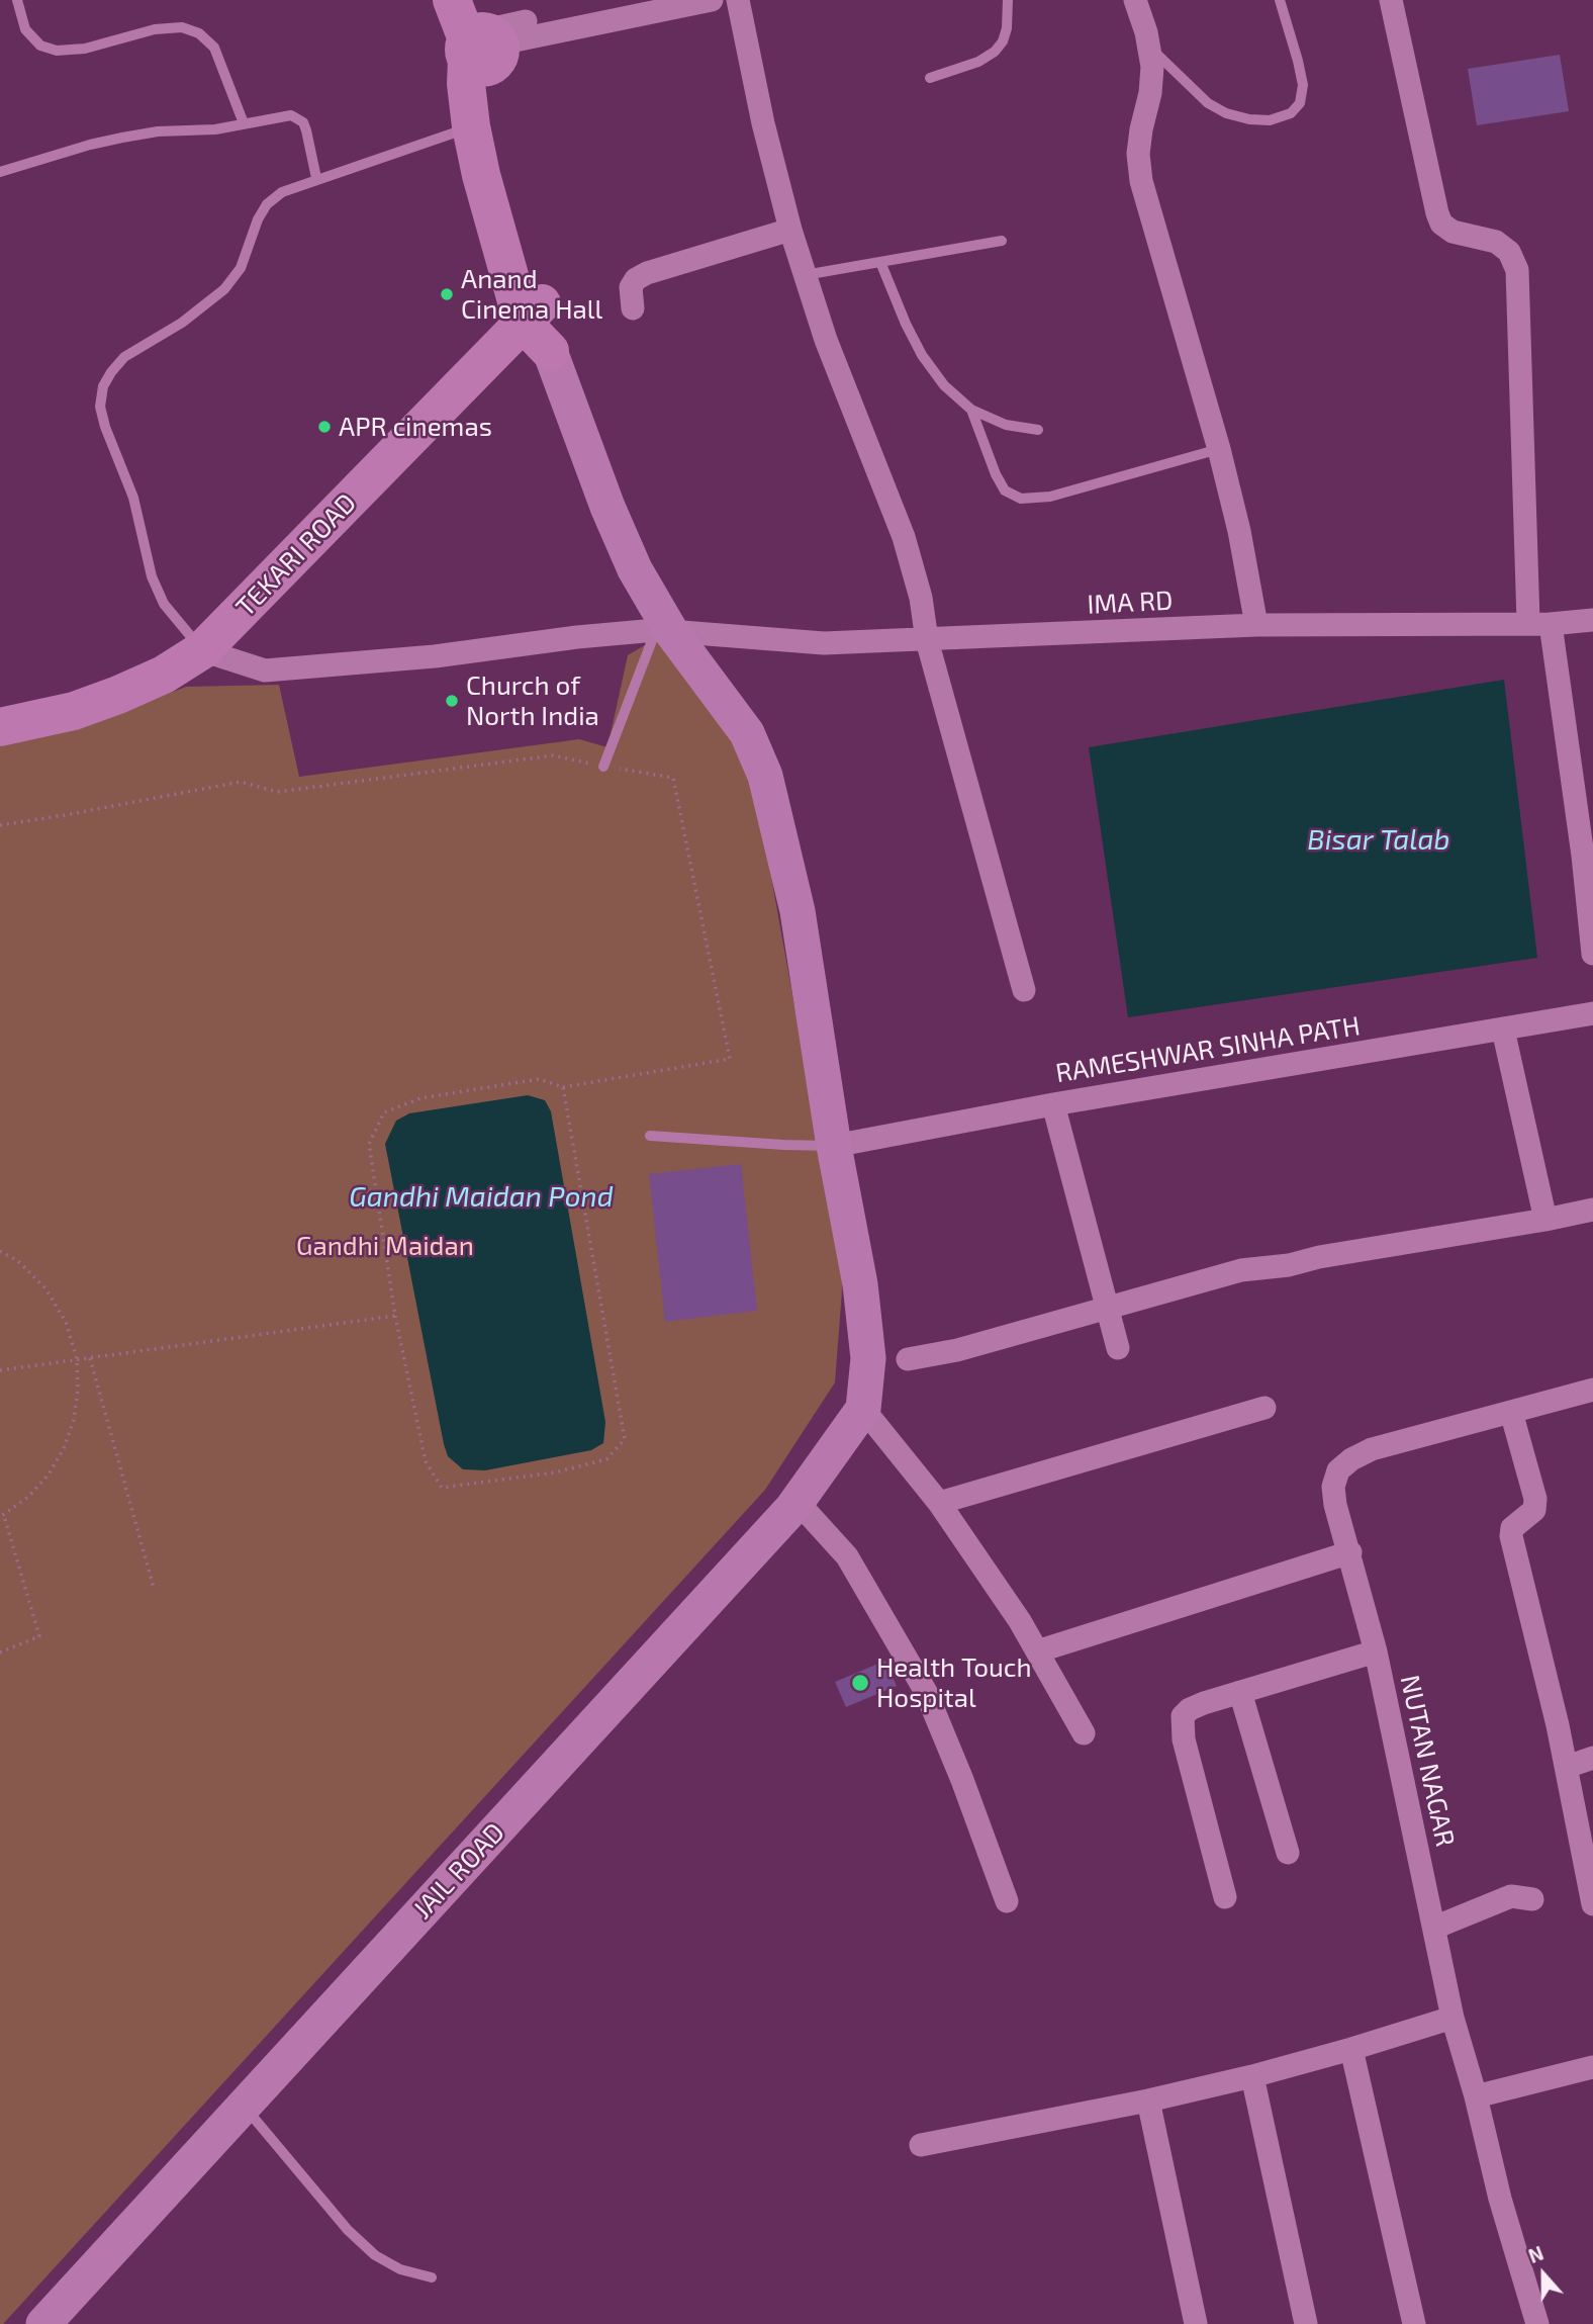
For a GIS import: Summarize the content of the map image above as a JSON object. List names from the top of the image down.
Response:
{
  "streets": {
    "highway": ["TEKARI ROAD"],
    "main road": ["JAIL ROAD"],
    "street": ["IMA RD", "RAMESHWAR SINHA PATH", "NUTAN NAGAR"]
  },
  "crossings": [
    ["TEKARI ROAD", "IMA RD"]
  ],
  "water": ["Bisar Talab", "Gandhi Maidan Pond"],
  "parks": ["Gandhi Maidan"],
  "places": [
    "Anand Cinema Hall",
    "APR cinemas",
    "Church of North India",
    "Health Touch Hospital"
  ],
  "north": "top"
}
